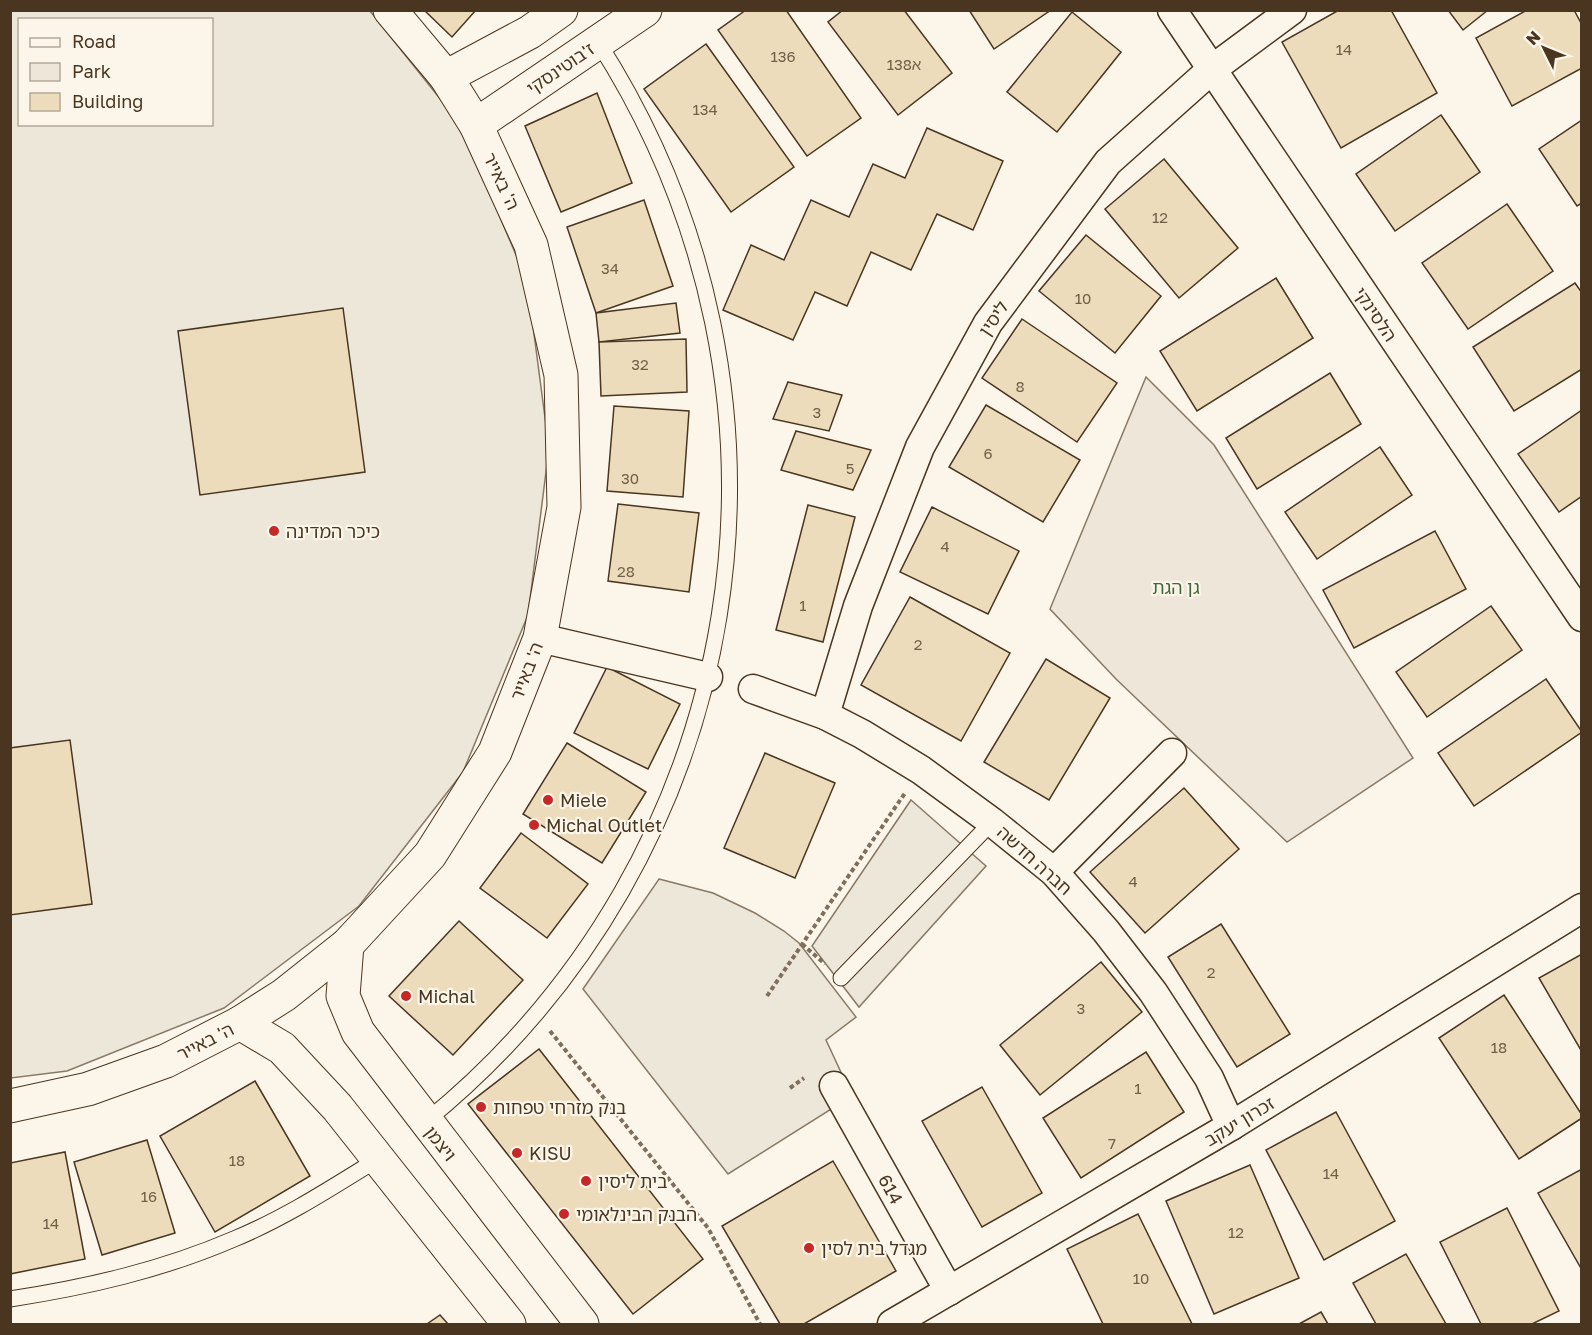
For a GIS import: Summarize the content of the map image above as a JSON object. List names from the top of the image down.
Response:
{
  "streets": {
    "street": [
      "ז'בוטינסקי",
      "ה' באייר",
      "הלסינקי",
      "ליסין",
      "חברה חדשה",
      "זכרון יעקב",
      "ויצמן",
      "614"
    ]
  },
  "crossings": [
    ["ז'בוטינסקי", "ה' באייר"],
    ["ה' באייר", "ויצמן"],
    ["הלסינקי", "ליסין"],
    ["ליסין", "חברה חדשה"],
    ["חברה חדשה", "זכרון יעקב"],
    ["זכרון יעקב", "614"]
  ],
  "parks": ["גן הגת"],
  "places": [
    "כיכר המדינה",
    "Miele",
    "Michal Outlet",
    "Michal",
    "בנק מזרחי טפחות",
    "KISU",
    "בית ליסין",
    "הבנק הבינלאומי",
    "מגדל בית לסין"
  ],
  "house_numbers": [
    "14",
    "136",
    "138א",
    "134",
    "12",
    "34",
    "10",
    "32",
    "8",
    "3",
    "6",
    "5",
    "30",
    "4",
    "28",
    "1",
    "2",
    "4",
    "2",
    "3",
    "18",
    "1",
    "7",
    "18",
    "14",
    "16",
    "14",
    "12",
    "10"
  ],
  "legend": ["Road", "Park", "Building"],
  "north": "top left"
}
